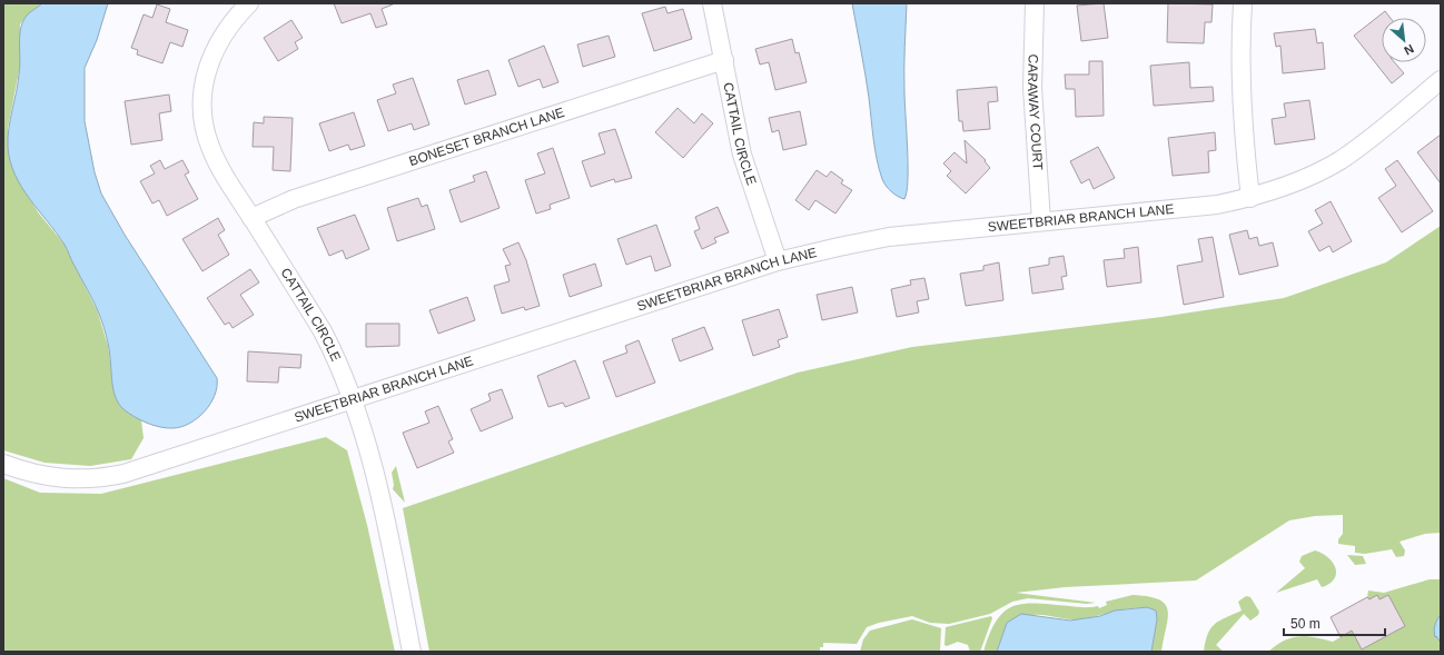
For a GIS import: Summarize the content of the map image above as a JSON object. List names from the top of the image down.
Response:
{
  "streets": {
    "street": [
      "CARAWAY COURT",
      "CATTAIL CIRCLE",
      "BONESET BRANCH LANE",
      "SWEETBRIAR BRANCH LANE"
    ]
  },
  "crossings": [
    ["CARAWAY COURT", "SWEETBRIAR BRANCH LANE"],
    ["CATTAIL CIRCLE", "BONESET BRANCH LANE"],
    ["CATTAIL CIRCLE", "SWEETBRIAR BRANCH LANE"]
  ],
  "scale_bar": "50 m",
  "north": "bottom right"
}
